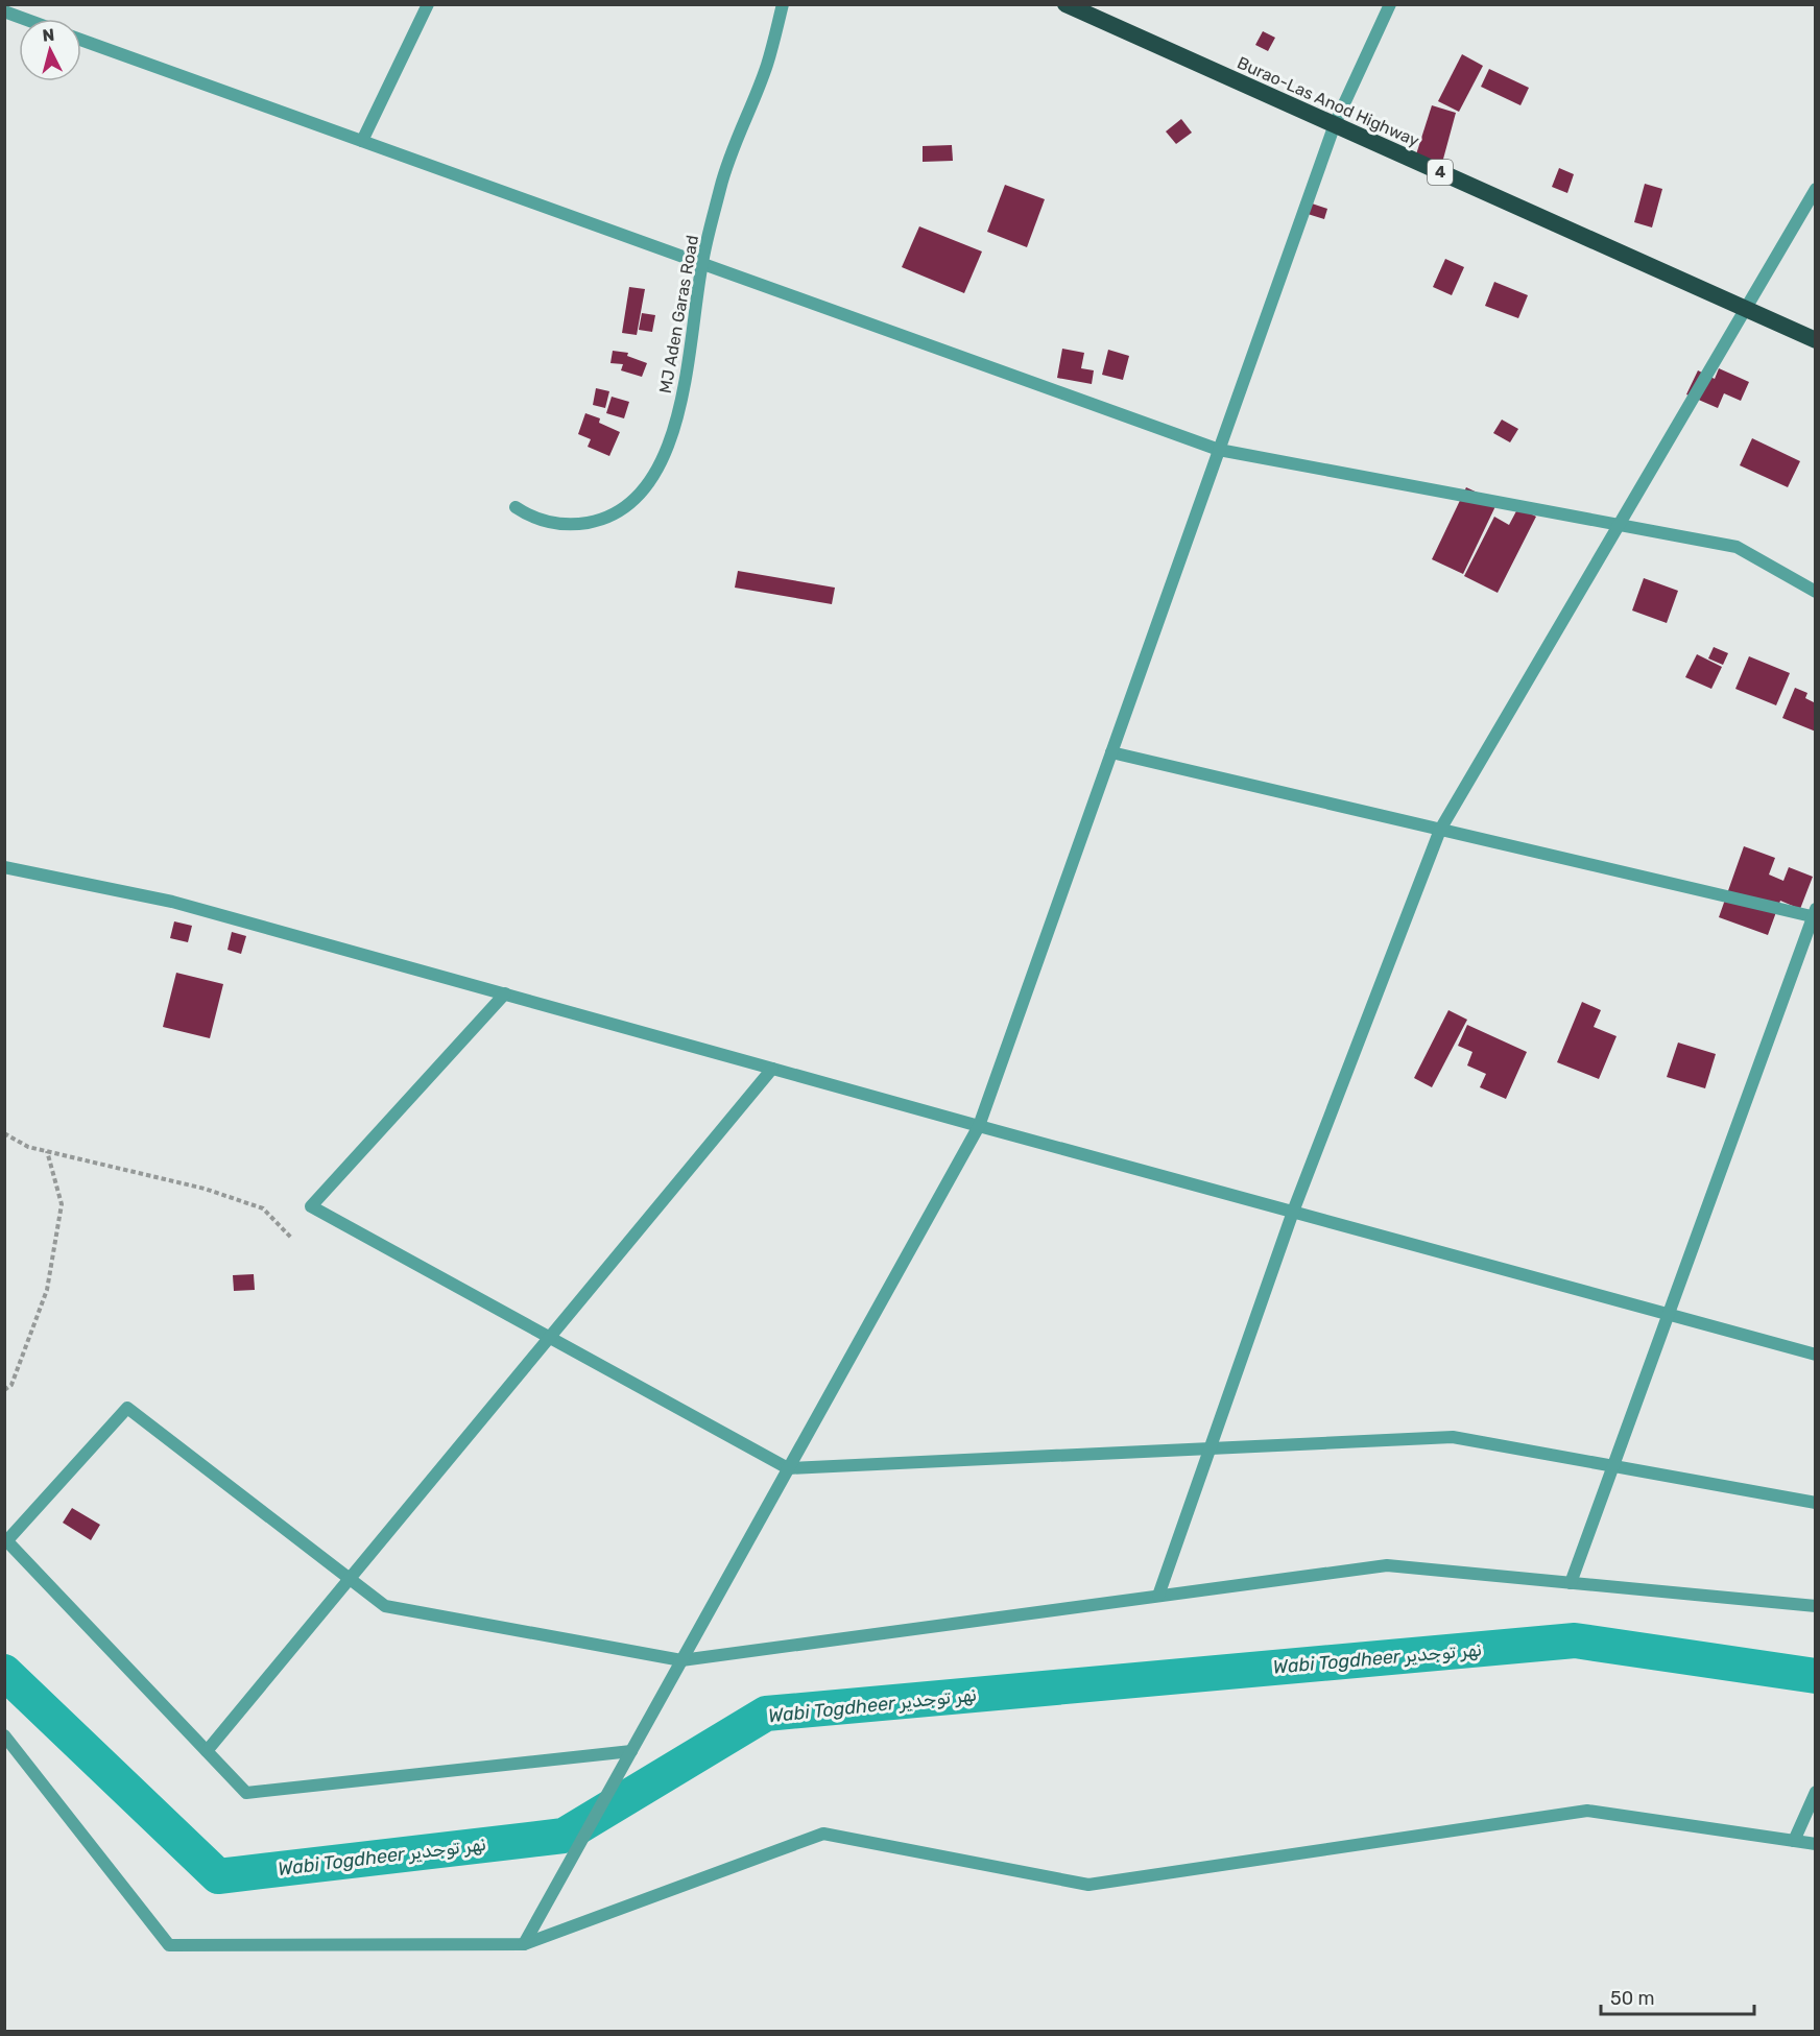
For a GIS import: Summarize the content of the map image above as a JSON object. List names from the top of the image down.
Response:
{
  "streets": {
    "highway": ["Burao-Las Anod Highway", "4"],
    "street": ["MJ Aden Garas Road"]
  },
  "water": ["Wabi Togdheer نهر توجدير"],
  "scale_bar": "50 m",
  "north": "top"
}
